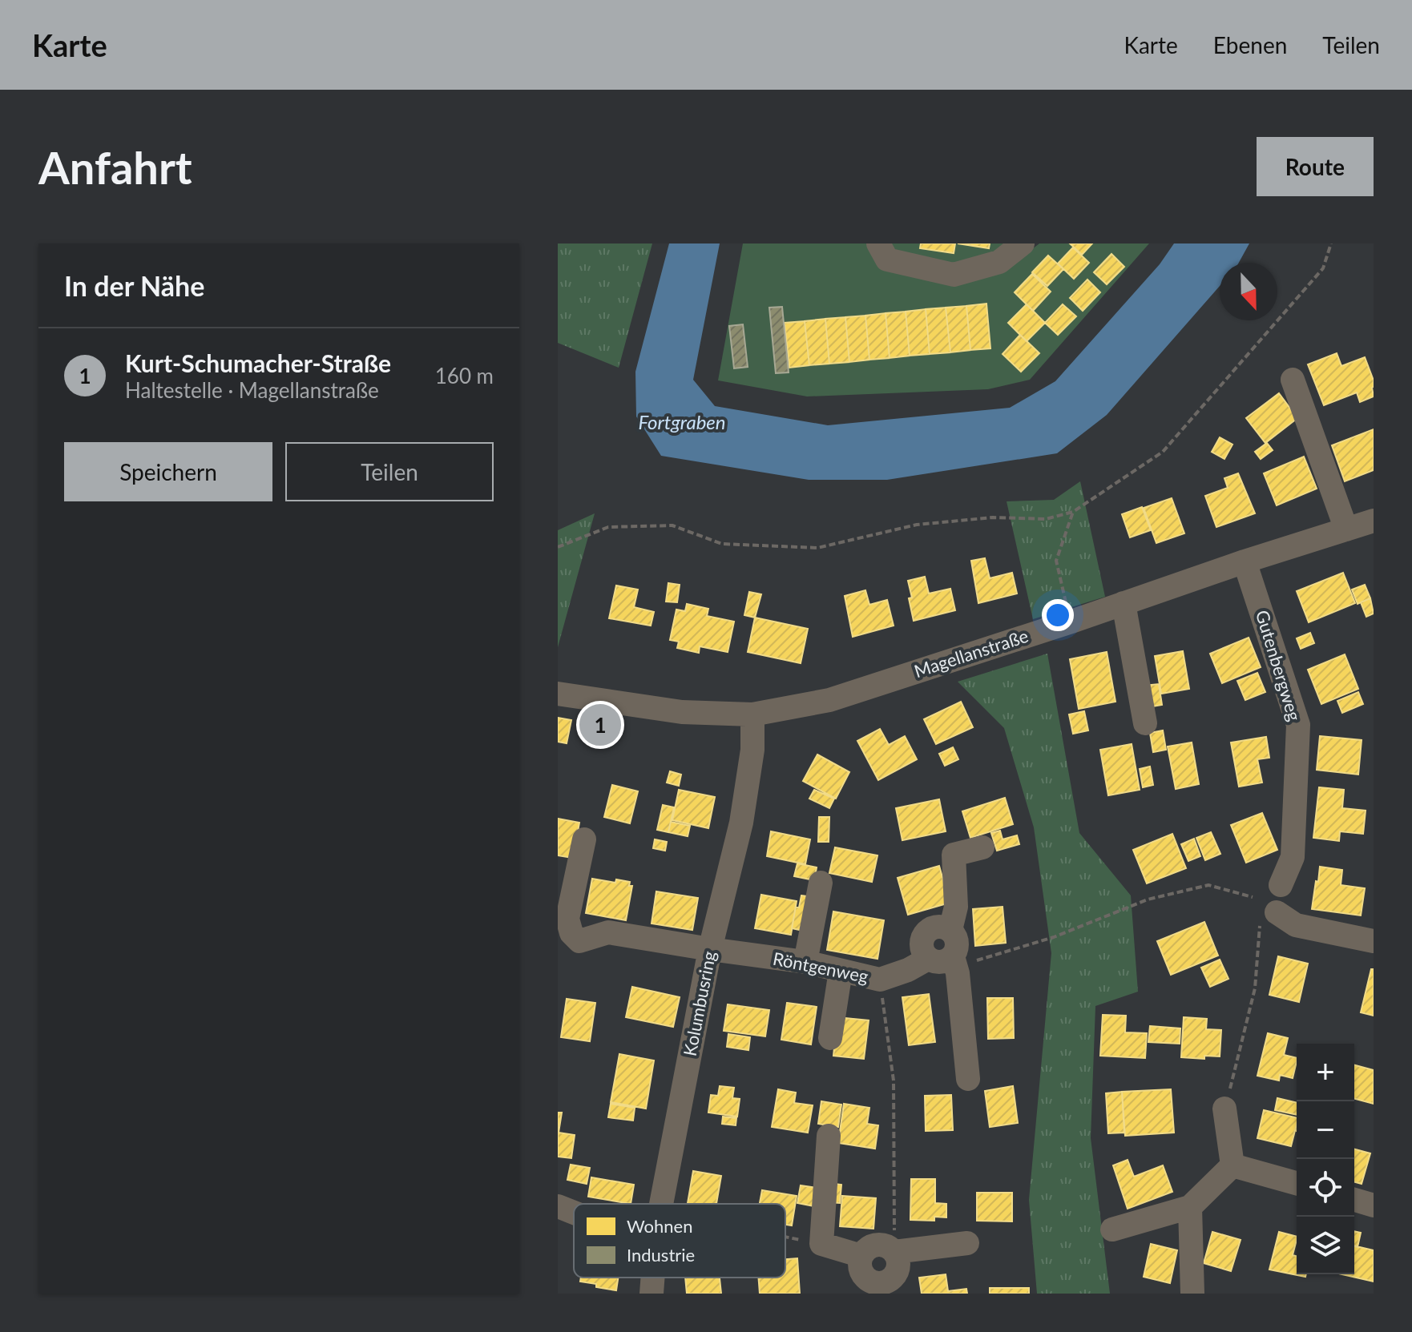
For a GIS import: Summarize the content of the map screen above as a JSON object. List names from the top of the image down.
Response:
{
  "streets": {
    "street": [
      "Magellanstraße",
      "Gutenbergweg",
      "Röntgenweg",
      "Kolumbusring"
    ]
  },
  "crossings": [
    ["Magellanstraße", "Gutenbergweg"],
    ["Magellanstraße", "Kolumbusring"],
    ["Röntgenweg", "Kolumbusring"]
  ],
  "water": ["Fortgraben"],
  "legend": ["Wohnen", "Industrie"],
  "north": "bottom",
  "page": {
    "header": "Karte",
    "nav": ["Karte", "Ebenen", "Teilen"],
    "buttons": [
      "Route",
      ["Speichern", "Teilen"]
    ],
    "title": "Anfahrt",
    "heading": "In der Nähe",
    "list": [
      {
        "mark": "1",
        "name": "Kurt-Schumacher-Straße",
        "note": "Haltestelle · Magellanstraße",
        "value": "160 m"
      }
    ],
    "pins": "1",
    "map_buttons": ["+", "−"]
  }
}
